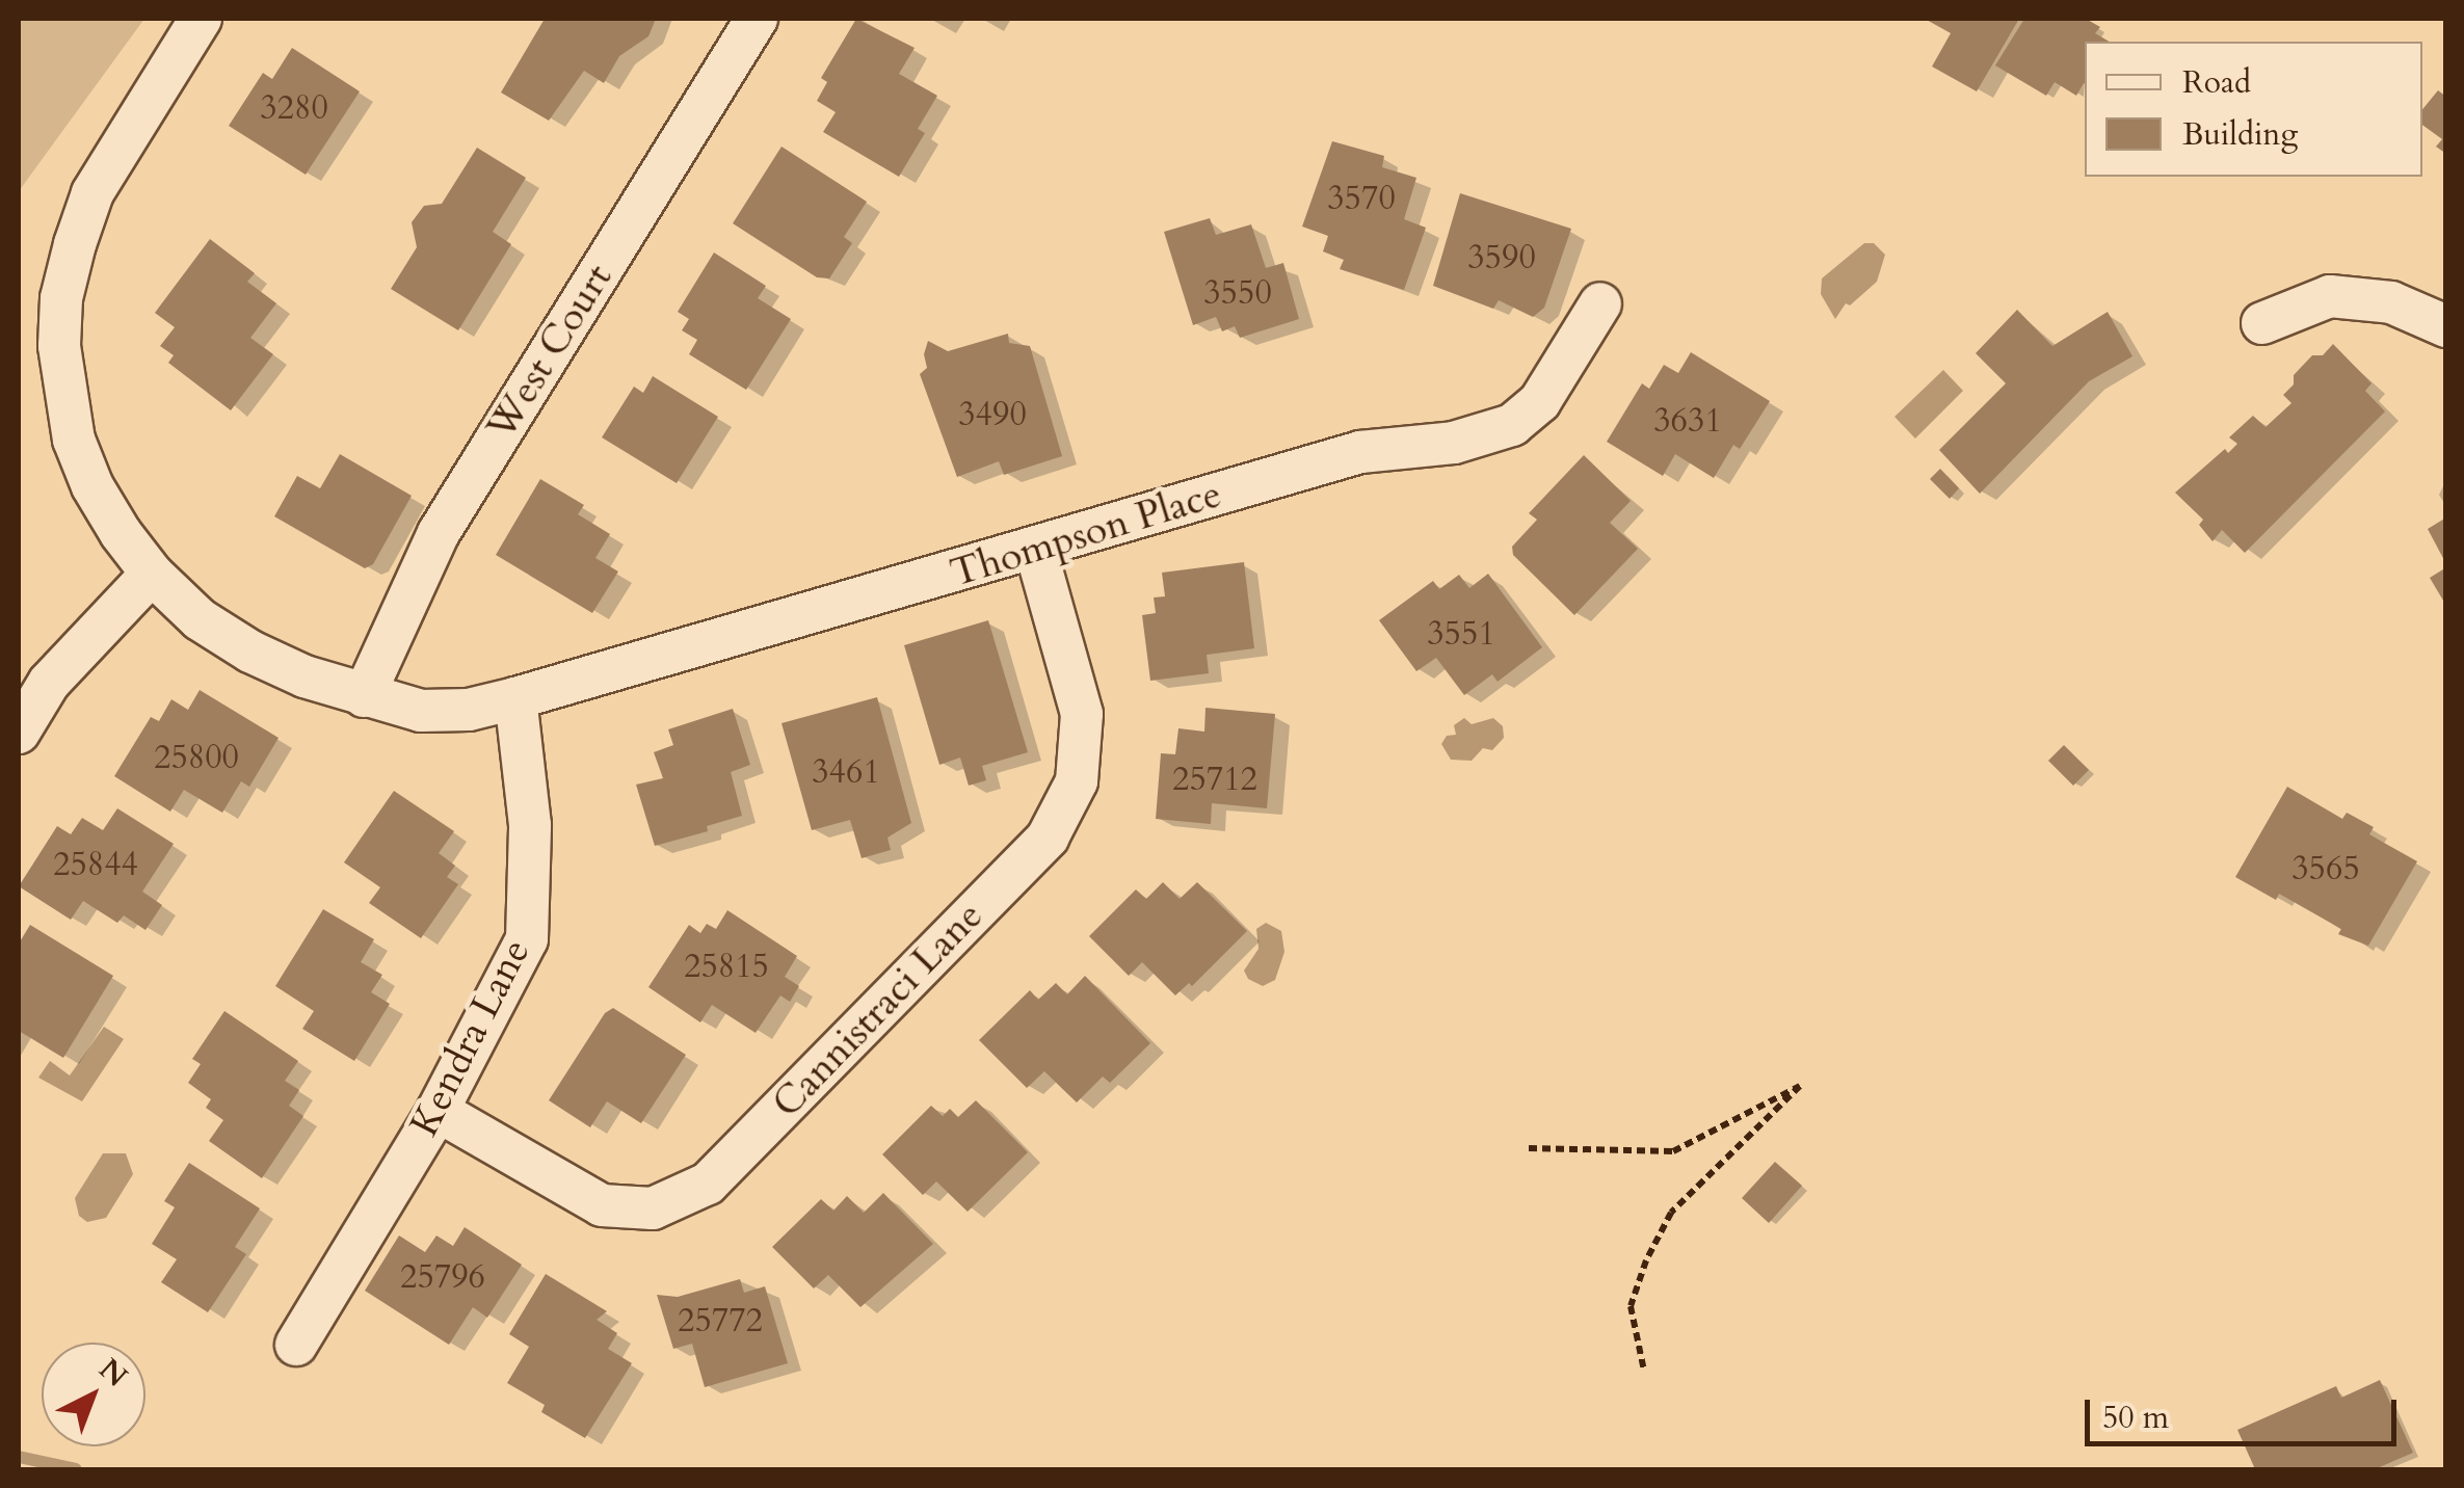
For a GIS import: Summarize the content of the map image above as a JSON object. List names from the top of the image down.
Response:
{
  "streets": {
    "street": [
      "West Court",
      "Thompson Place",
      "Cannistraci Lane",
      "Kendra Lane"
    ]
  },
  "crossings": [
    ["West Court", "Thompson Place"],
    ["Thompson Place", "Cannistraci Lane"],
    ["Thompson Place", "Kendra Lane"],
    ["Cannistraci Lane", "Kendra Lane"]
  ],
  "house_numbers": [
    "3280",
    "3570",
    "3590",
    "3550",
    "3490",
    "3631",
    "3551",
    "25800",
    "3461",
    "25712",
    "25844",
    "3565",
    "25815",
    "25796",
    "25772"
  ],
  "legend": ["Road", "Building"],
  "scale_bar": "50 m",
  "north": "top right"
}
